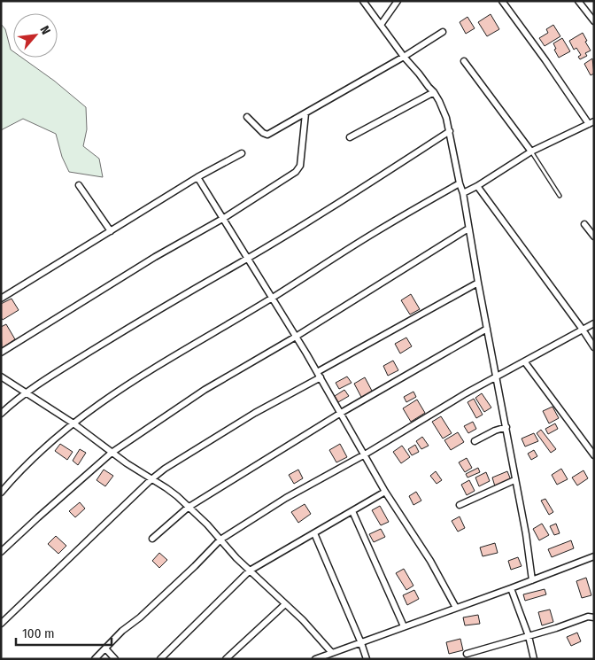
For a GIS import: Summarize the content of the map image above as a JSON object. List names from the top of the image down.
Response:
{
  "scale_bar": "100 m",
  "north": "top right"
}
